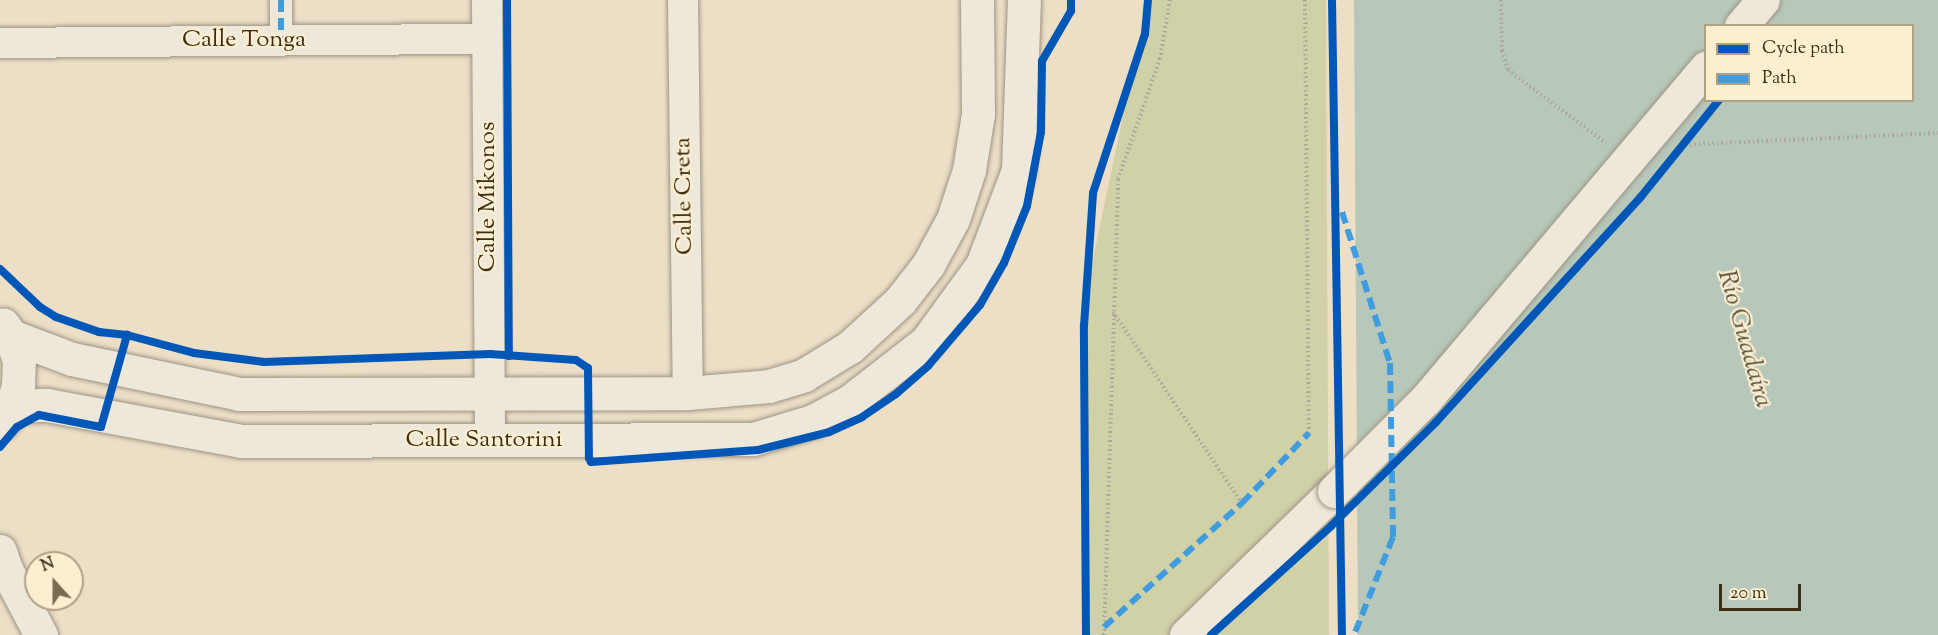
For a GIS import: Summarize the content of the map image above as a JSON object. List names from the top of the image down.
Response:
{
  "streets": {
    "street": [
      "Calle Tonga",
      "Calle Creta",
      "Calle Mikonos",
      "Calle Santorini"
    ]
  },
  "crossings": [
    ["Calle Tonga", "Calle Mikonos"],
    ["Calle Creta", "Calle Santorini"],
    ["Calle Mikonos", "Calle Santorini"]
  ],
  "water": ["Río Guadaíra"],
  "legend": ["Cycle path", "Path"],
  "scale_bar": "20 m",
  "north": "top"
}
